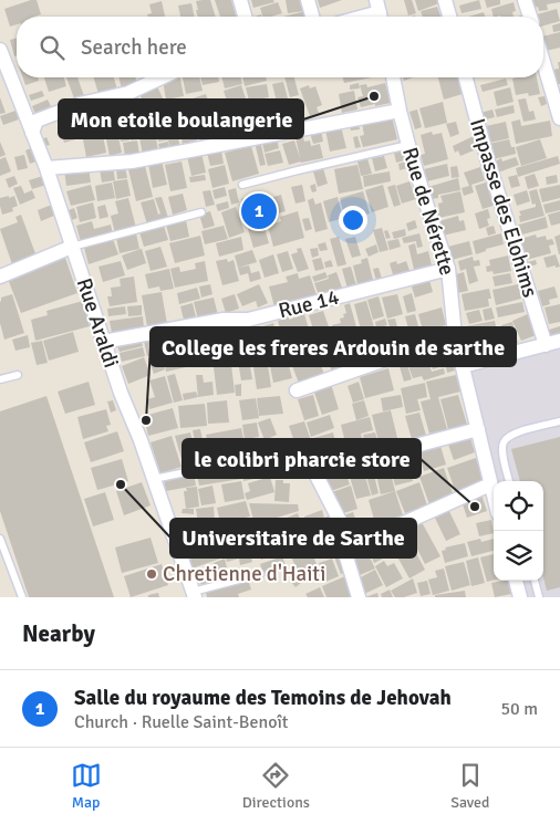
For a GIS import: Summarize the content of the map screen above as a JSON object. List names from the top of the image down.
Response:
{
  "streets": {
    "street": [
      "Impasse des Elohims",
      "Rue de Nérette",
      "Rue 14",
      "Rue Araldi"
    ]
  },
  "crossings": [
    ["Rue de Nérette", "Rue 14"],
    ["Rue 14", "Rue Araldi"]
  ],
  "places": [
    "Mon etoile boulangerie",
    "College les freres Ardouin de sarthe",
    "Universitaire de Sarthe",
    "le colibri pharcie store",
    "Chretienne d'Haiti"
  ],
  "page": {
    "search": "Search here",
    "pins": "1",
    "heading": "Nearby",
    "list": [
      {
        "mark": "1",
        "name": "Salle du royaume des Temoins de Jehovah",
        "note": "Church · Ruelle Saint-Benoît",
        "value": "50 m"
      }
    ],
    "nav": ["Map", "Directions", "Saved"]
  }
}
